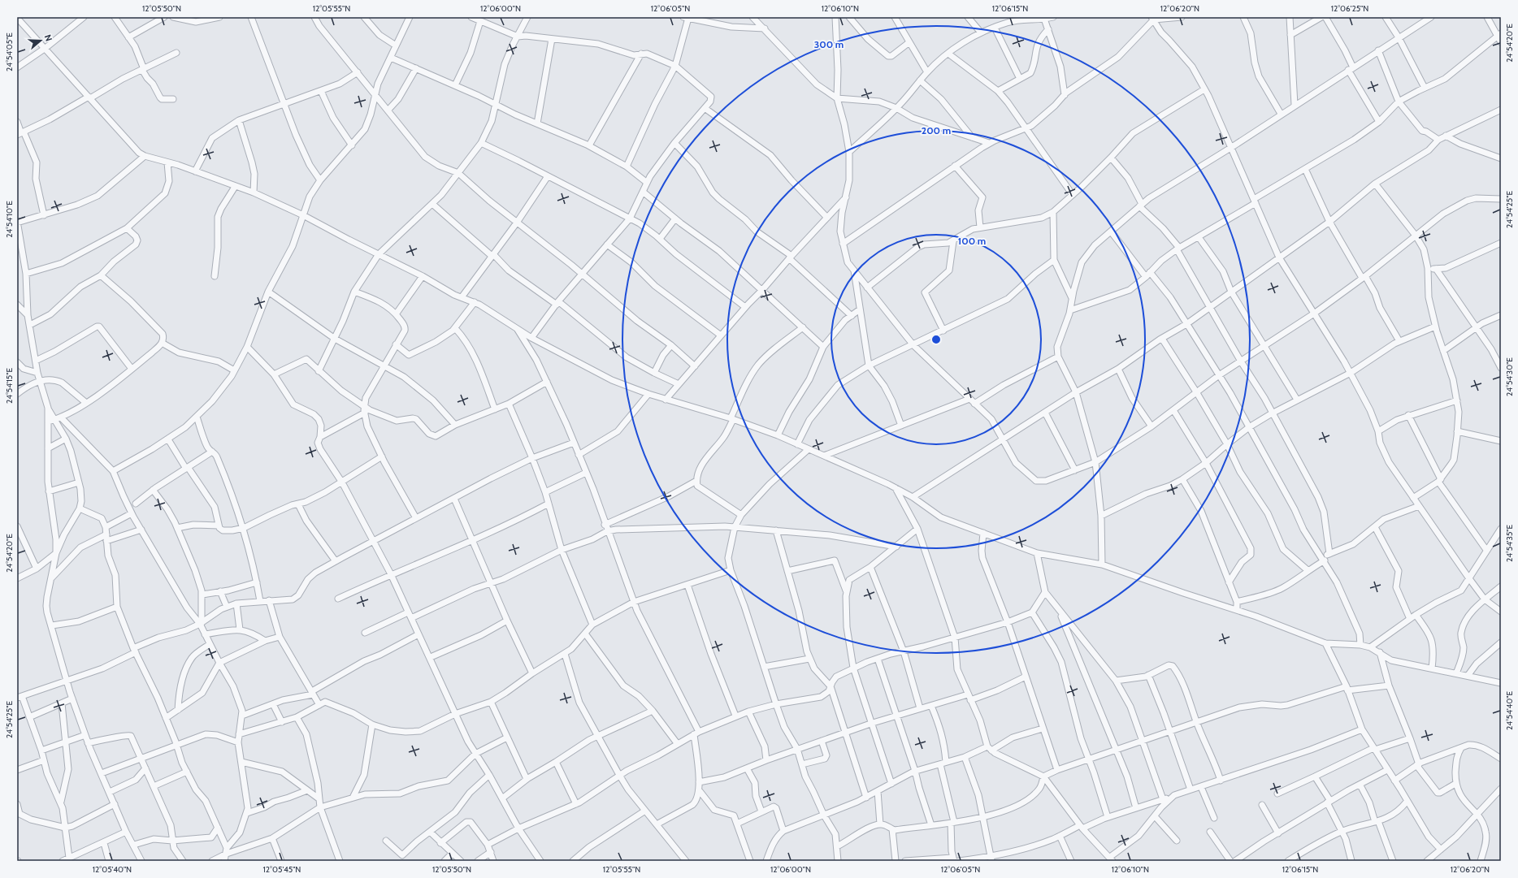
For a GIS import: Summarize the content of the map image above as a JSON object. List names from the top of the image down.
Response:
{
  "north": "right",
  "coordinates": [
    "12°05'50\"N",
    "12°05'55\"N",
    "12°06'00\"N",
    "12°06'05\"N",
    "12°06'10\"N",
    "12°06'15\"N",
    "12°06'20\"N",
    "12°06'25\"N",
    "24°54'20\"E",
    "24°54'05\"E",
    "24°54'25\"E",
    "24°54'10\"E",
    "24°54'30\"E",
    "24°54'15\"E",
    "24°54'35\"E",
    "24°54'40\"E",
    "12°05'40\"N",
    "12°05'45\"N"
  ],
  "rings": ["300 m", "200 m", "100 m"]
}
